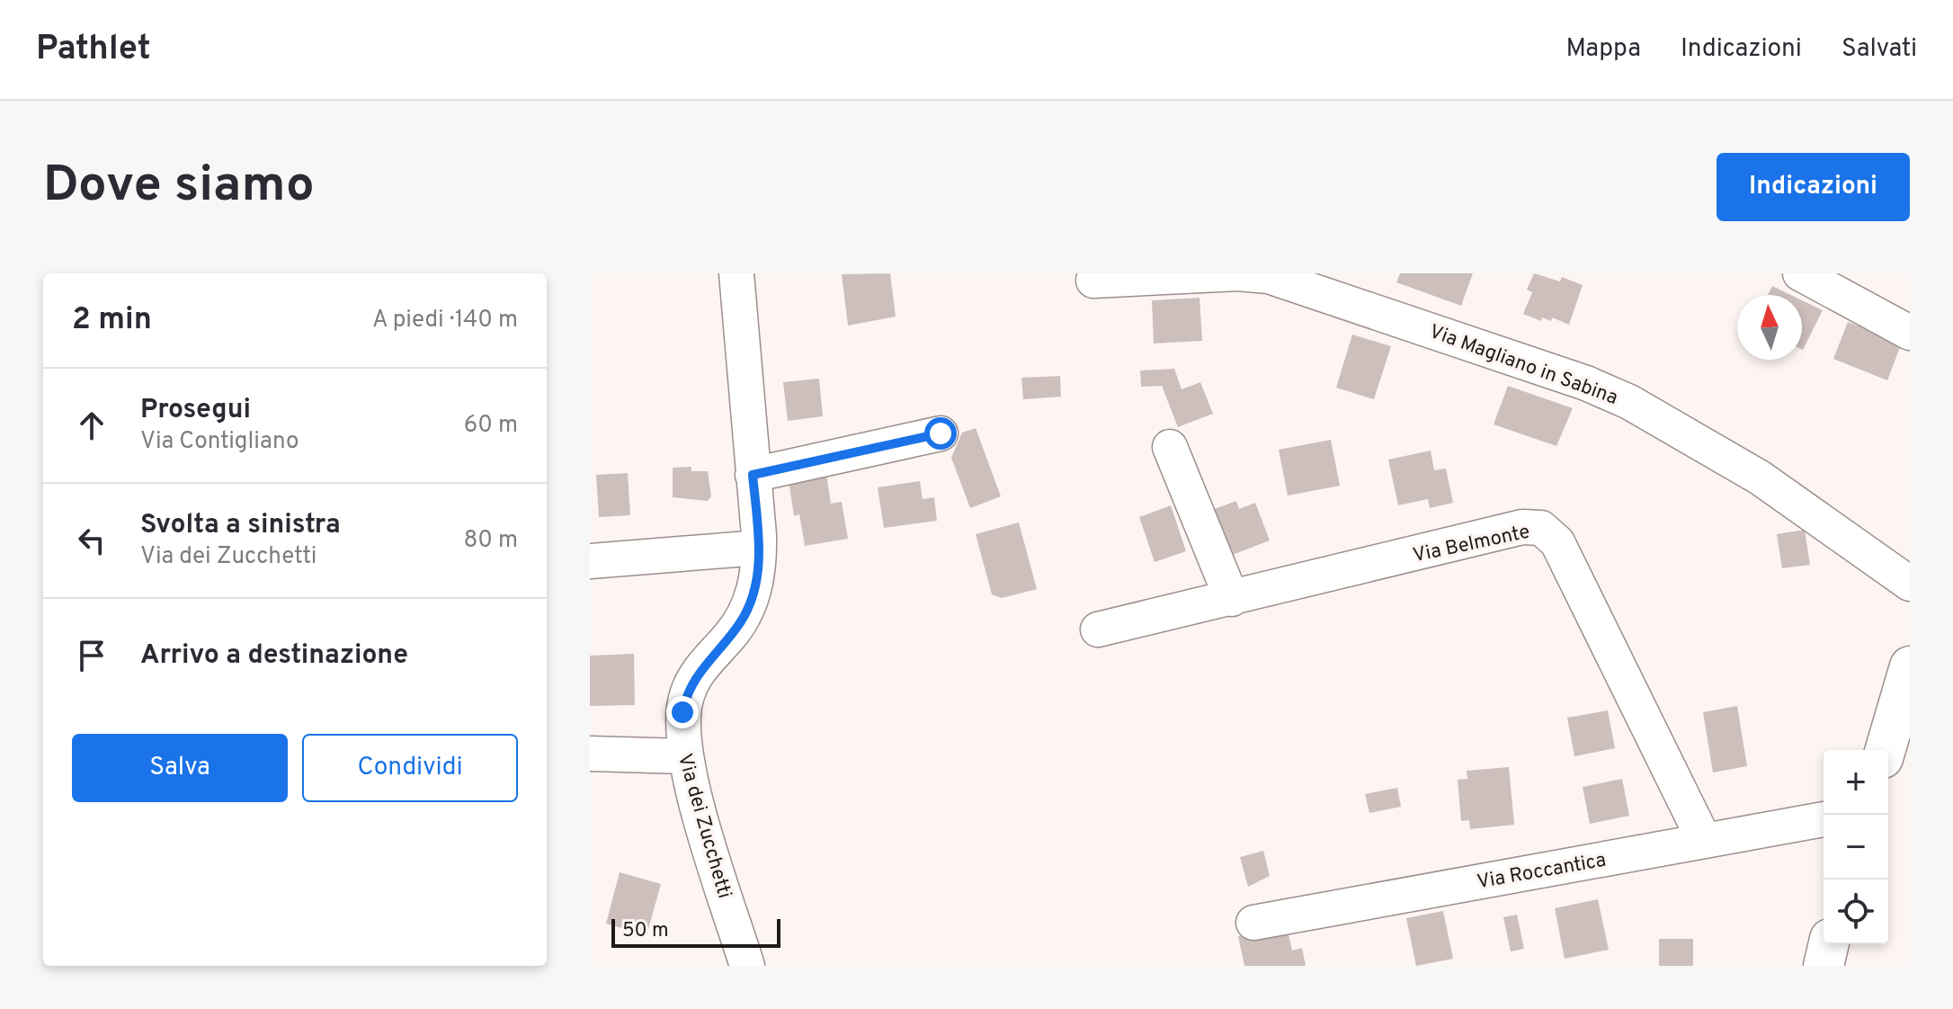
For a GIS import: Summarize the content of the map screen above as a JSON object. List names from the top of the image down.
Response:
{
  "streets": {
    "street": [
      "Via Magliano in Sabina",
      "Via Belmonte",
      "Via dei Zucchetti",
      "Via Roccantica"
    ]
  },
  "crossings": [
    ["Via Belmonte", "Via Roccantica"]
  ],
  "scale_bar": "50 m",
  "north": "top",
  "page": {
    "header": "Pathlet",
    "nav": ["Mappa", "Indicazioni", "Salvati"],
    "buttons": [
      "Indicazioni",
      ["Salva", "Condividi"]
    ],
    "title": "Dove siamo",
    "heading": ["2 min", "A piedi · 140 m"],
    "list": [
      ["Prosegui", "Via Contigliano", "60 m"],
      ["Svolta a sinistra", "Via dei Zucchetti", "80 m"],
      "Arrivo a destinazione"
    ],
    "map_buttons": ["+", "−"],
    "scale": "50 m"
  }
}
